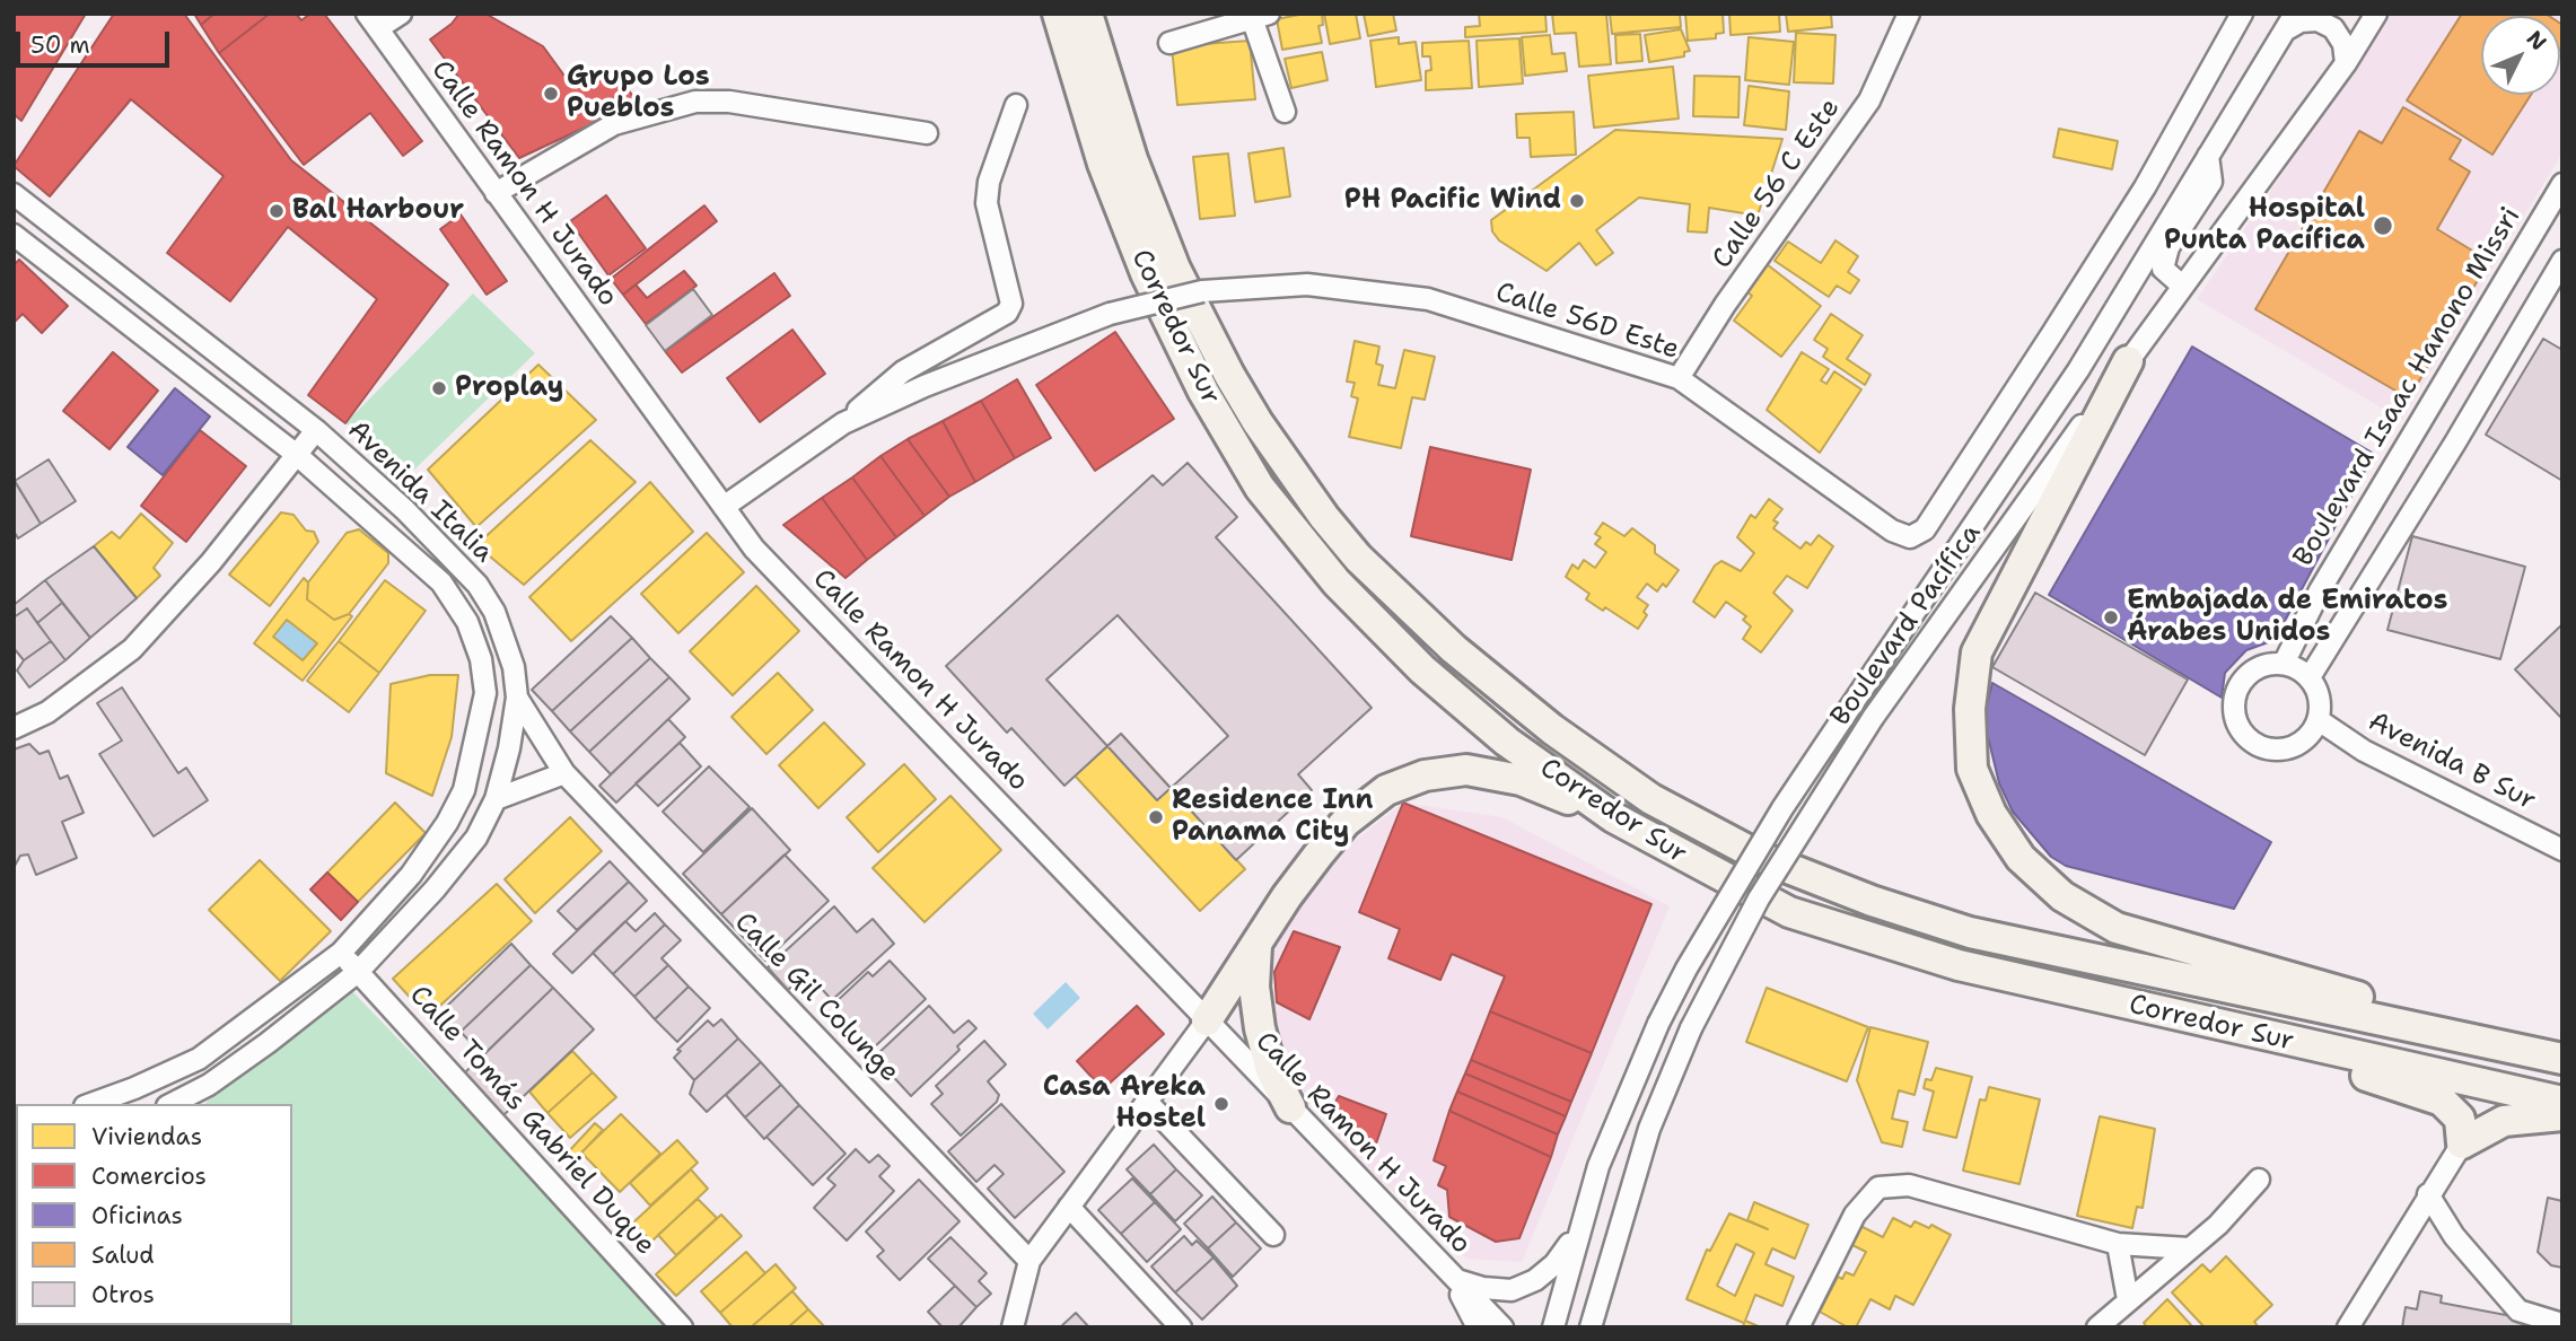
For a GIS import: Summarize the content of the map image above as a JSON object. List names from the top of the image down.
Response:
{
  "streets": {
    "highway": ["Corredor Sur"],
    "street": [
      "Calle Ramon H Jurado",
      "Calle 56 C Este",
      "Calle 56D Este",
      "Boulevard Isaac Hanono Missri",
      "Avenida Italia",
      "Boulevard Pacífica",
      "Avenida B Sur",
      "Calle Gil Colunge",
      "Calle Tomás Gabriel Duque"
    ]
  },
  "crossings": [
    ["Calle 56 C Este", "Calle 56D Este"],
    ["Boulevard Isaac Hanono Missri", "Avenida B Sur"],
    ["Avenida Italia", "Calle Gil Colunge"],
    ["Avenida Italia", "Calle Tomás Gabriel Duque"]
  ],
  "places": [
    "Grupo Los Pueblos",
    "PH Pacific Wind",
    "Bal Harbour",
    "Hospital Punta Pacífica",
    "Proplay",
    "Embajada de Emiratos Árabes Unidos",
    "Residence Inn Panama City",
    "Casa Areka Hostel"
  ],
  "legend": [
    "Viviendas",
    "Comercios",
    "Oficinas",
    "Salud",
    "Otros"
  ],
  "scale_bar": "50 m",
  "north": "top right"
}
